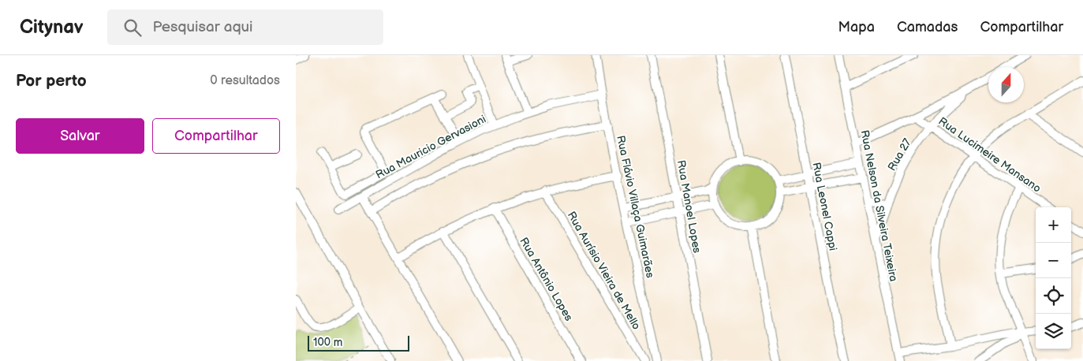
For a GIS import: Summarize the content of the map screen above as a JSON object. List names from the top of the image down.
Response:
{
  "streets": {
    "street": [
      "Rua Mauricio Gervasioni",
      "Rua 27",
      "Rua Lucimeire Mansano",
      "Rua Nelson da Silveira Teixeira",
      "Rua Flávio Villaça Guimarães",
      "Rua Manoel Lopes",
      "Rua Leonel Cappi",
      "Rua Aurísio Vieira de Mello",
      "Rua Antônio Lopes"
    ]
  },
  "crossings": [
    ["Rua Mauricio Gervasioni", "Rua Flávio Villaça Guimarães"],
    ["Rua 27", "Rua Lucimeire Mansano"],
    ["Rua 27", "Rua Nelson da Silveira Teixeira"]
  ],
  "scale_bar": "100 m",
  "north": "top",
  "page": {
    "header": "Citynav",
    "search": "Pesquisar aqui",
    "nav": ["Mapa", "Camadas", "Compartilhar"],
    "heading": ["Por perto", "0 resultados"],
    "buttons": ["Salvar", "Compartilhar"],
    "map_buttons": ["+", "−"],
    "scale": "100 m"
  }
}
